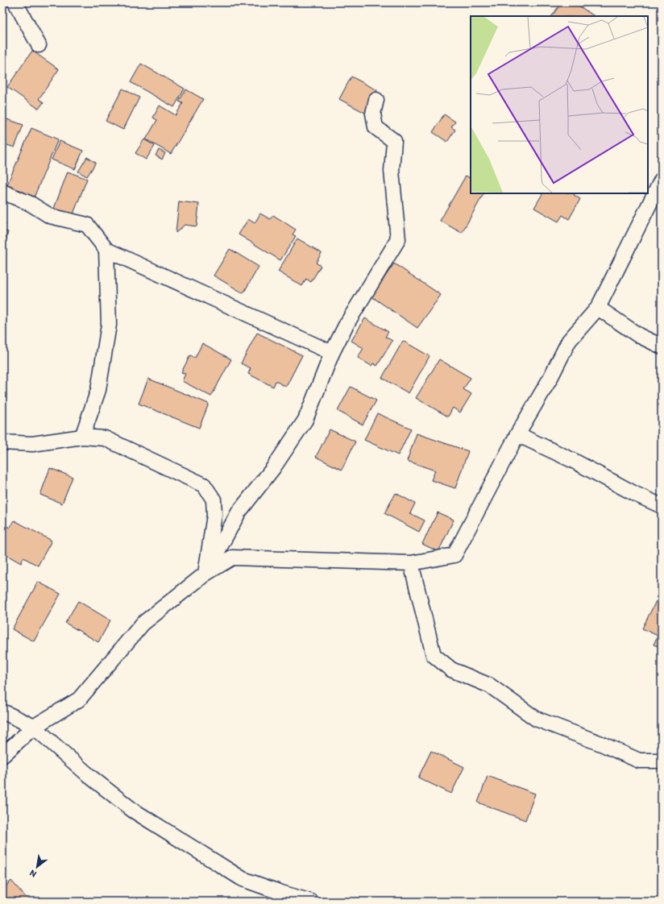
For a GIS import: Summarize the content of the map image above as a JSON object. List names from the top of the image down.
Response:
{
  "north": "bottom left"
}
